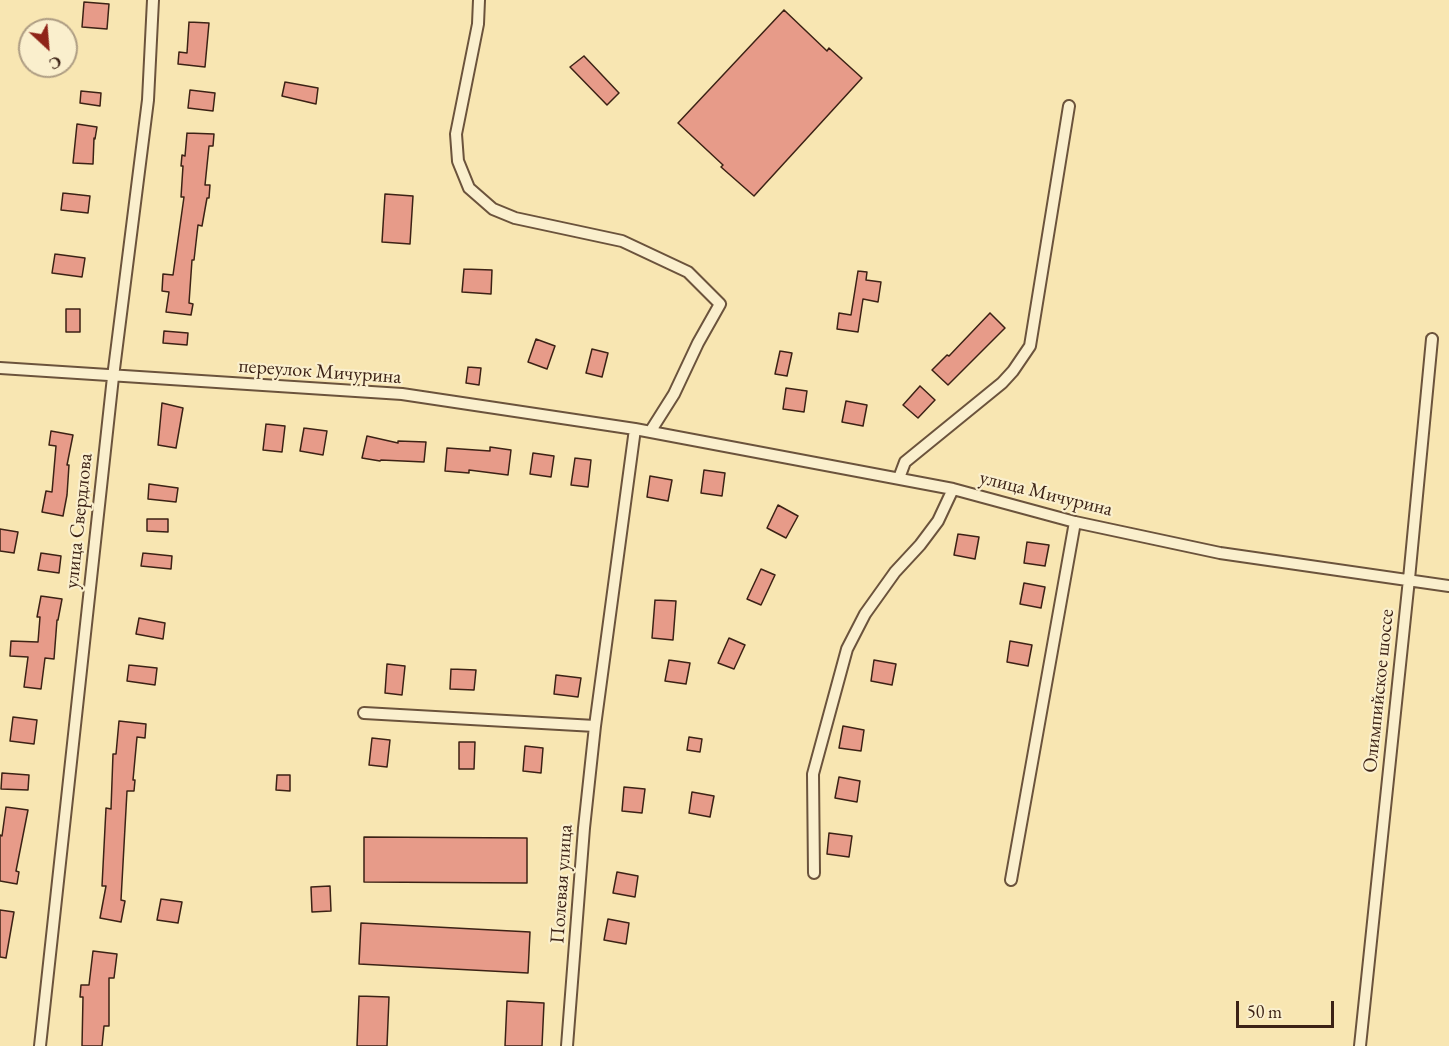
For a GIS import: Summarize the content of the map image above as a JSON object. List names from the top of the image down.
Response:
{
  "streets": {
    "street": [
      "переулок Мичурина",
      "улица Мичурина",
      "улица Свердлова",
      "Олимпийское шоссе",
      "Полевая улица"
    ]
  },
  "crossings": [
    ["переулок Мичурина", "улица Мичурина"],
    ["переулок Мичурина", "улица Свердлова"],
    ["переулок Мичурина", "Полевая улица"],
    ["улица Мичурина", "Олимпийское шоссе"],
    ["улица Мичурина", "Полевая улица"]
  ],
  "scale_bar": "50 m",
  "north": "bottom right"
}
